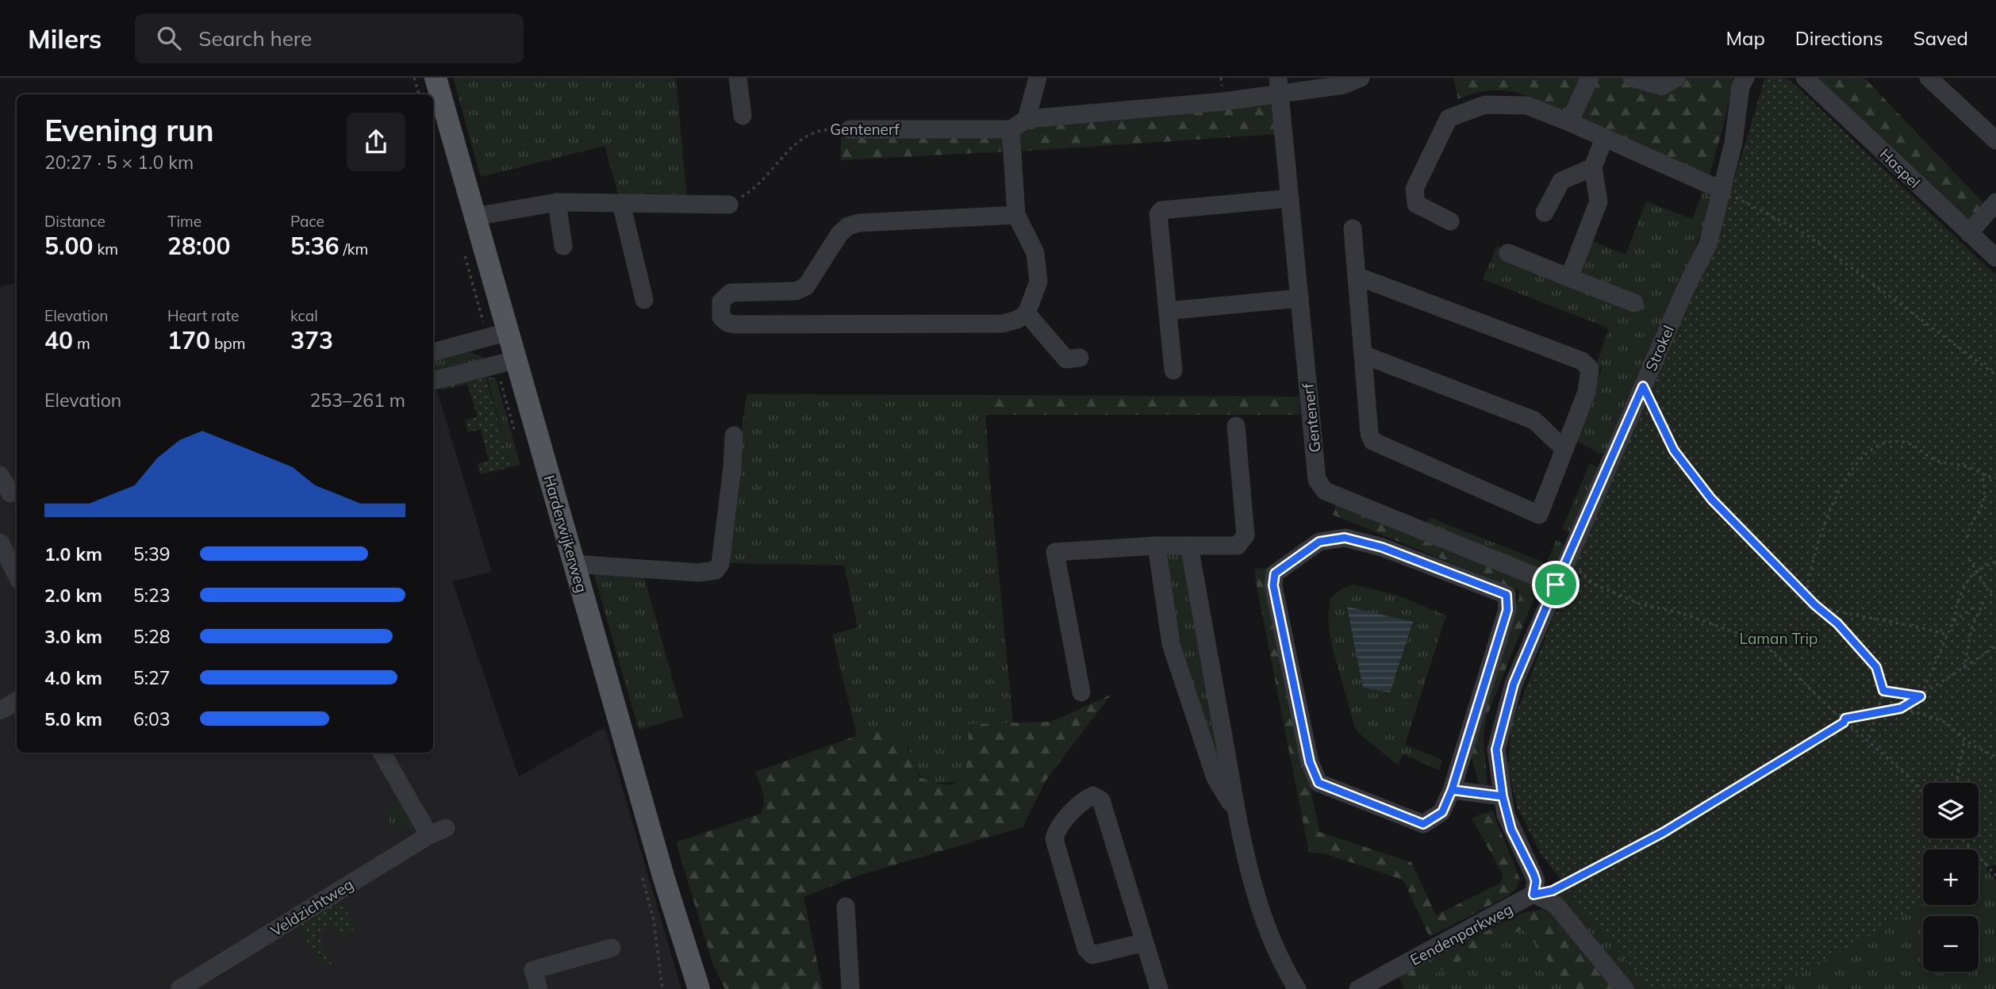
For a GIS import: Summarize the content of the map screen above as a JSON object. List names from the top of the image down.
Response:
{
  "streets": {
    "main road": ["Harderwijkerweg"],
    "street": [
      "Gentenerf",
      "Haspel",
      "Strokel",
      "Veldzichtweg",
      "Eendenparkweg"
    ]
  },
  "crossings": [
    ["Gentenerf", "Strokel"],
    ["Strokel", "Eendenparkweg"]
  ],
  "parks": ["Laman Trip"],
  "page": {
    "header": "Milers",
    "search": "Search here",
    "nav": ["Map", "Directions", "Saved"],
    "heading": ["Evening run", "20:27 · 5 × 1.0 km"],
    "stats": [
      ["Distance", "5.00 km"],
      ["Time", "28:00"],
      ["Pace", "5:36 /km"],
      ["Elevation", "40 m"],
      ["Heart rate", "170 bpm"],
      ["kcal", "373"]
    ],
    "chart": ["Elevation", "253–261 m"],
    "list": [
      {
        "name": "1.0 km",
        "note": "5:39"
      },
      {
        "name": "2.0 km",
        "note": "5:23"
      },
      {
        "name": "3.0 km",
        "note": "5:28"
      },
      {
        "name": "4.0 km",
        "note": "5:27"
      },
      {
        "name": "5.0 km",
        "note": "6:03"
      }
    ],
    "map_buttons": ["+", "−"]
  }
}
